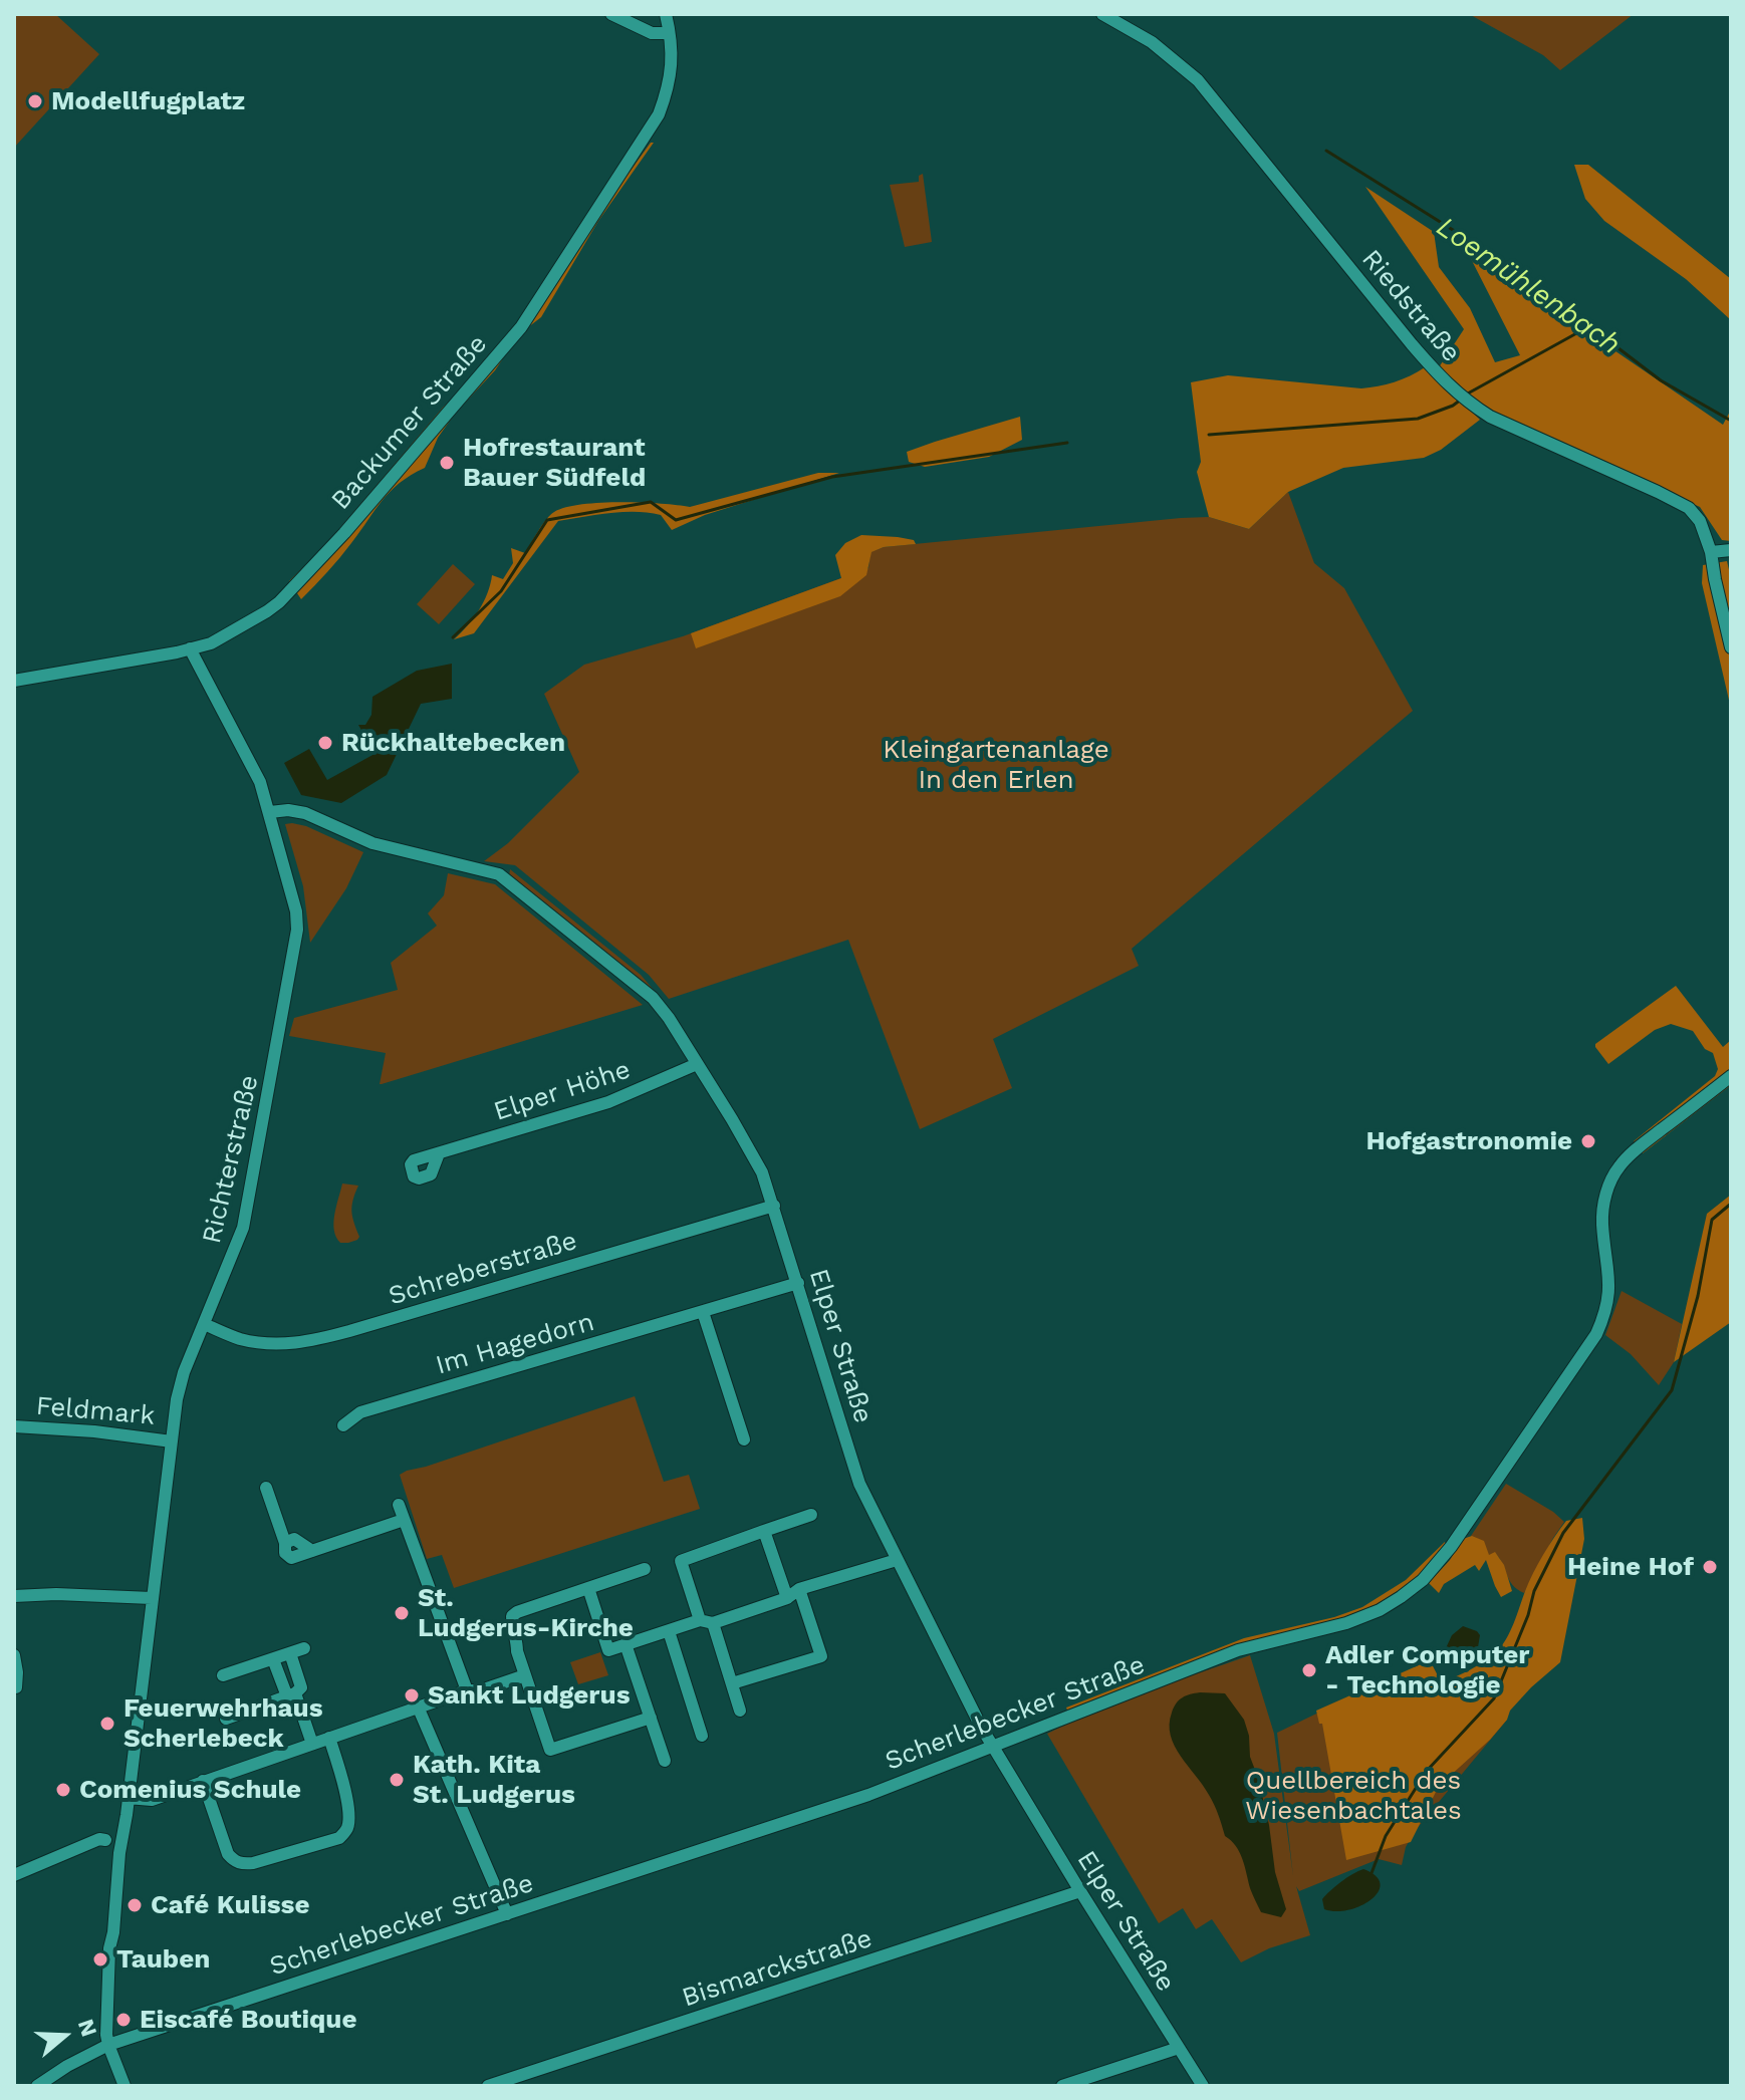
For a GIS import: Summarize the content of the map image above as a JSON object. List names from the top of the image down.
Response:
{
  "streets": {
    "street": [
      "Riedstraße",
      "Backumer Straße",
      "Elper Höhe",
      "Richterstraße",
      "Schreberstraße",
      "Im Hagedorn",
      "Elper Straße",
      "Feldmark",
      "Scherlebecker Straße",
      "Bismarckstraße"
    ]
  },
  "crossings": [
    ["Backumer Straße", "Richterstraße"],
    ["Elper Höhe", "Elper Straße"],
    ["Richterstraße", "Schreberstraße"],
    ["Richterstraße", "Elper Straße"],
    ["Richterstraße", "Feldmark"],
    ["Richterstraße", "Scherlebecker Straße"],
    ["Schreberstraße", "Elper Straße"],
    ["Im Hagedorn", "Elper Straße"],
    ["Elper Straße", "Scherlebecker Straße"],
    ["Elper Straße", "Bismarckstraße"]
  ],
  "water": ["Loemühlenbach"],
  "parks": ["Kleingartenanlage In den Erlen", "Quellbereich des Wiesenbachtales"],
  "places": [
    "Modellfugplatz",
    "Hofrestaurant Bauer Südfeld",
    "Rückhaltebecken",
    "Hofgastronomie",
    "Heine Hof",
    "St. Ludgerus-Kirche",
    "Adler Computer - Technologie",
    "Sankt Ludgerus",
    "Feuerwehrhaus Scherlebeck",
    "Kath. Kita St. Ludgerus",
    "Comenius Schule",
    "Café Kulisse",
    "Tauben",
    "Eiscafé Boutique"
  ],
  "north": "right"
}
